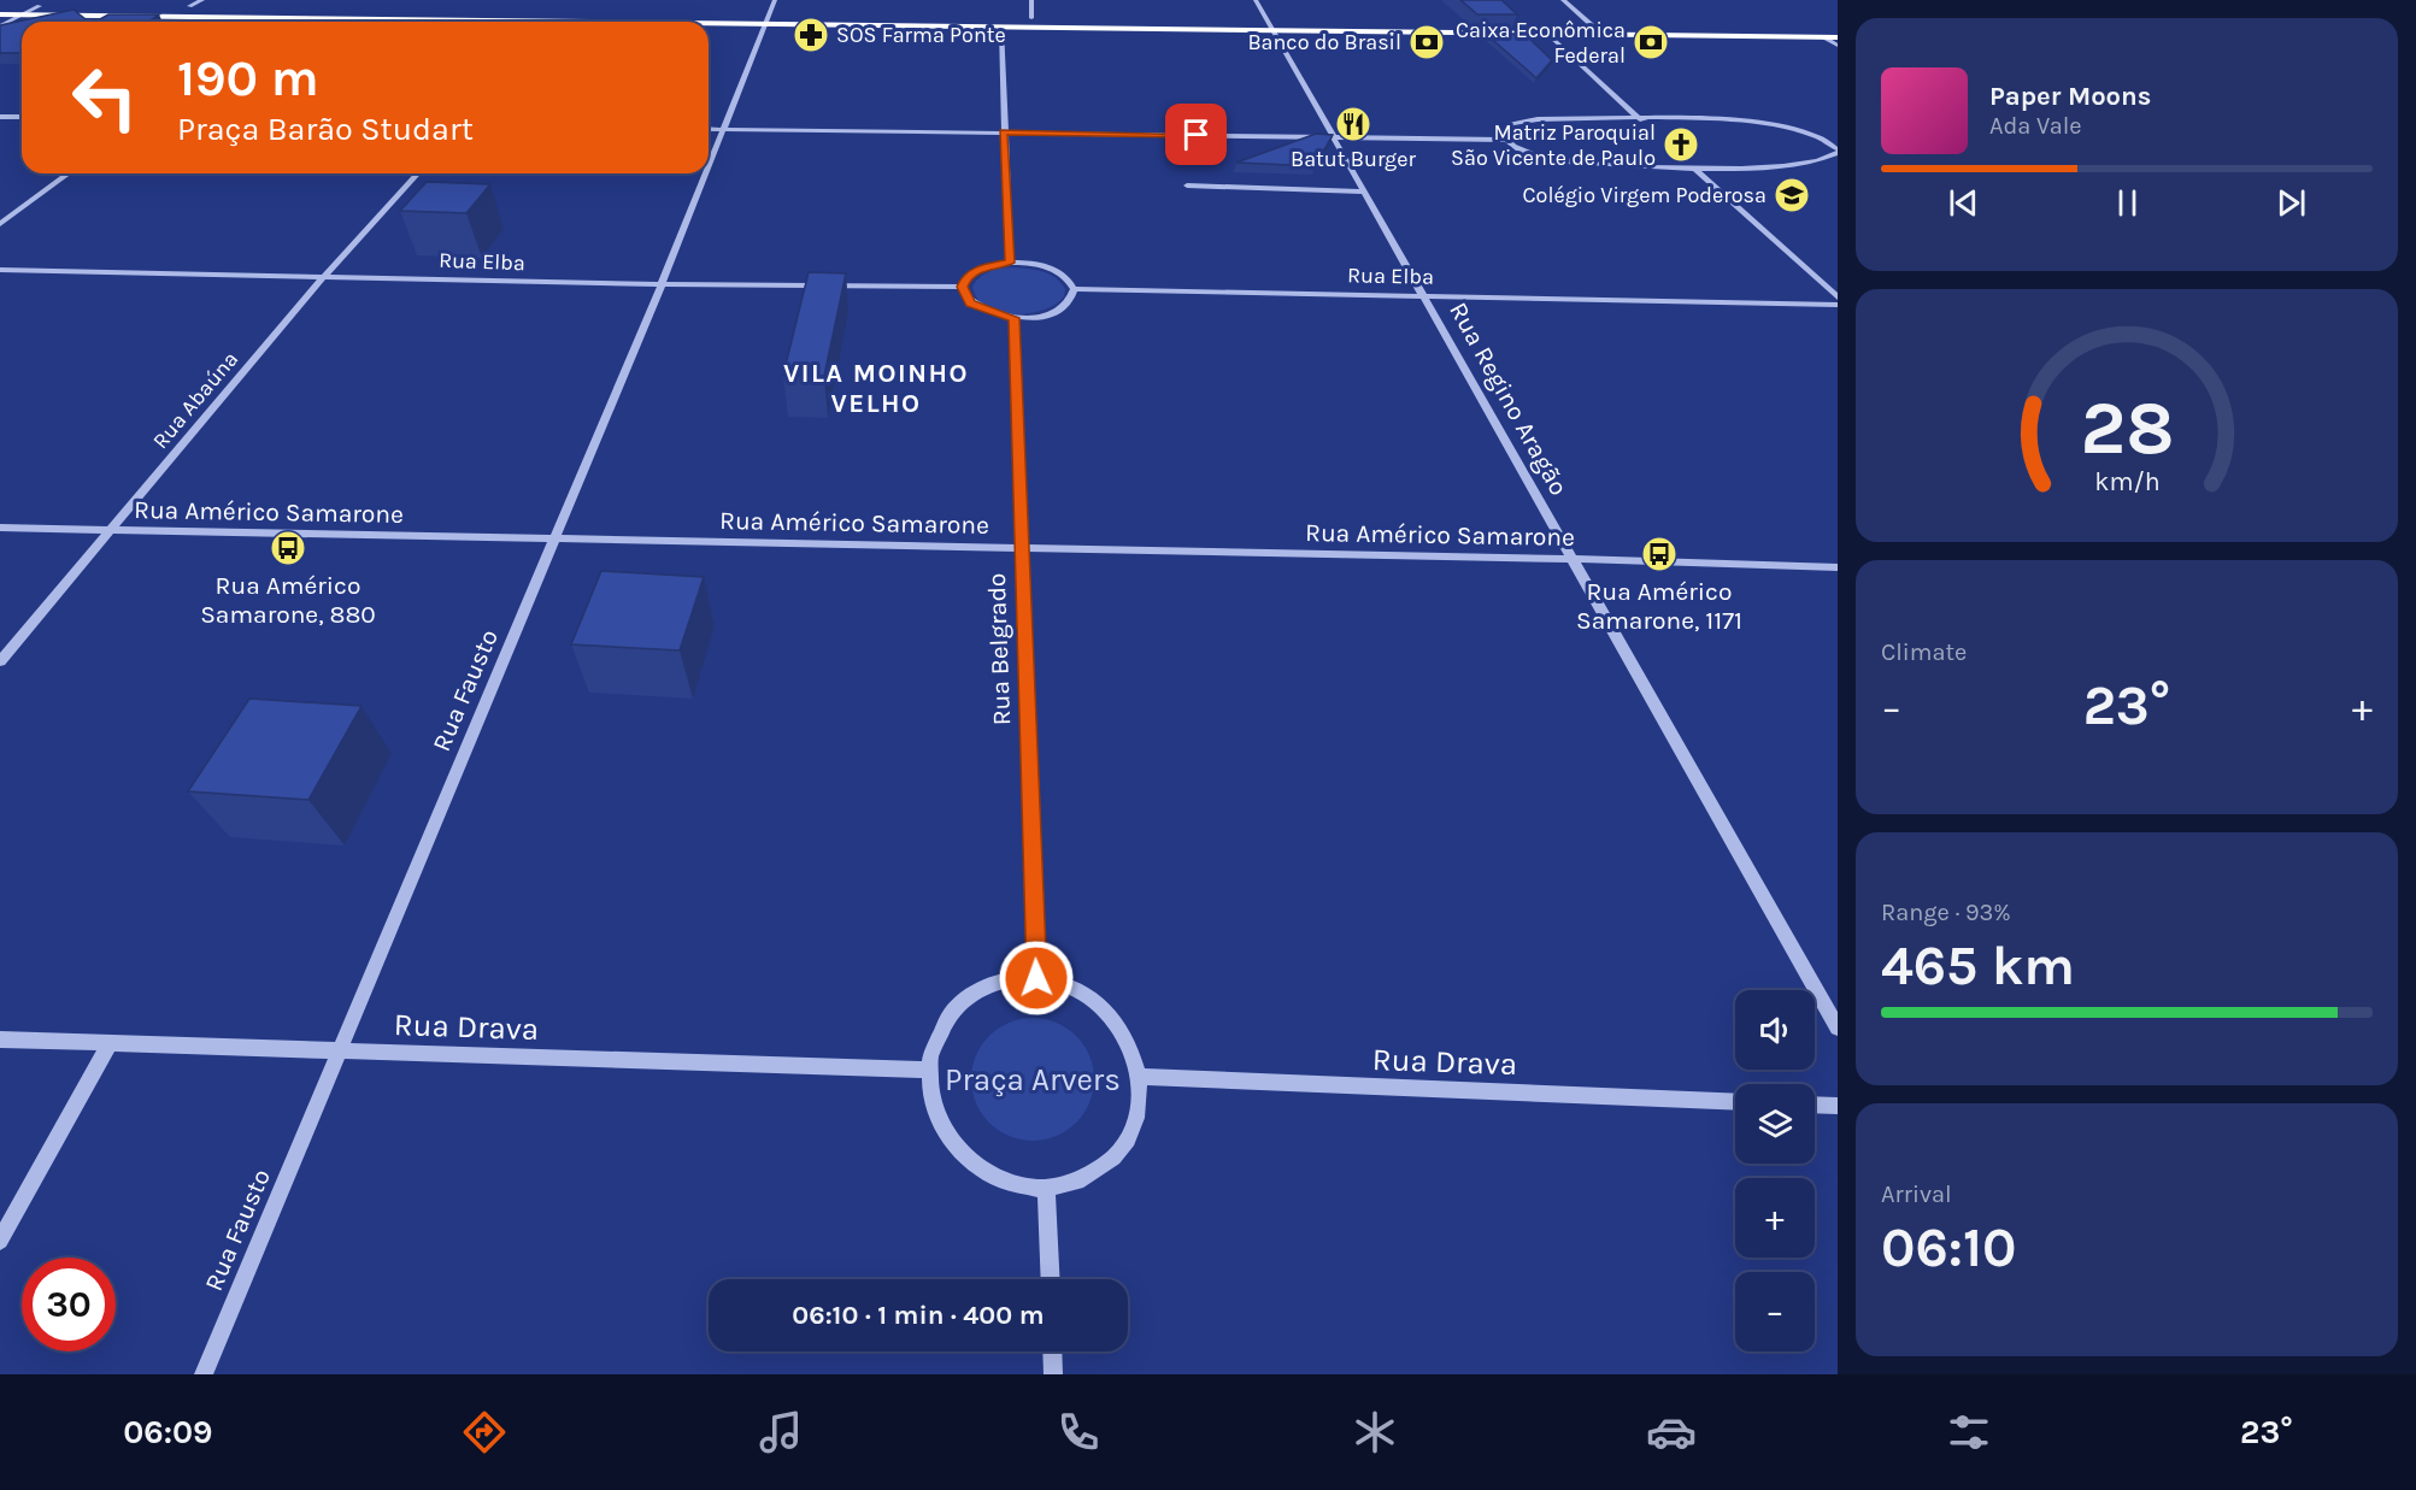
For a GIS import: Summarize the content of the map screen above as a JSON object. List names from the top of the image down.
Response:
{
  "streets": {
    "street": [
      "Rua Elba",
      "Rua Regino Aragão",
      "Rua Abaúna",
      "Rua Américo Samarone",
      "Rua Belgrado",
      "Rua Fausto",
      "Rua Drava"
    ]
  },
  "crossings": [
    ["Rua Elba", "Rua Regino Aragão"],
    ["Rua Elba", "Rua Abaúna"],
    ["Rua Elba", "Rua Fausto"],
    ["Rua Regino Aragão", "Rua Américo Samarone"],
    ["Rua Abaúna", "Rua Américo Samarone"],
    ["Rua Américo Samarone", "Rua Belgrado"],
    ["Rua Américo Samarone", "Rua Fausto"],
    ["Rua Belgrado", "Rua Drava"],
    ["Rua Fausto", "Rua Drava"]
  ],
  "districts": ["VILA MOINHO VELHO"],
  "parks": ["Praça Arvers"],
  "places": {
    "pharmacy": ["SOS Farma Ponte"],
    "bank": ["Banco do Brasil", "Caixa Econômica Federal"],
    "restaurant": ["Batut Burger"],
    "church": ["Matriz Paroquial São Vicente de Paulo"],
    "school or university": ["Colégio Virgem Poderosa"],
    "bus stop": ["Rua Américo Samarone, 880", "Rua Américo Samarone, 1171"]
  },
  "page": {
    "turn": ["190 m", "Praça Barão Studart"],
    "song": ["Paper Moons", "Ada Vale"],
    "tile": [
      "Climate",
      ["Range · 93%", "465 km"],
      ["Arrival", "06:10"]
    ],
    "heat": ["−", "23°", "+"],
    "map_buttons": ["+", "−"],
    "limit": "30",
    "trip": "06:10 · 1 min · 400 m",
    "tabs": ["06:09", "23°"],
    "gauge": ["28", "km/h"]
  }
}
